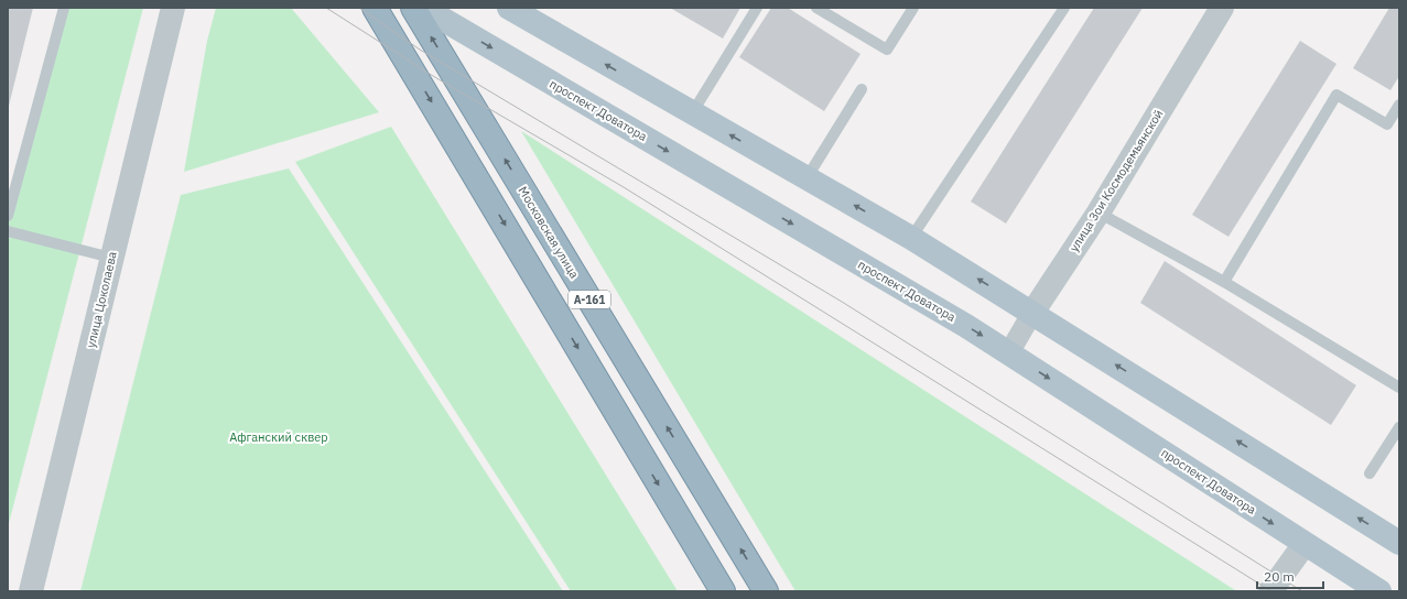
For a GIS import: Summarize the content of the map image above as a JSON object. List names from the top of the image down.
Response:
{
  "streets": {
    "highway": ["Московская улица", "А-161"],
    "main road": ["проспект Доватора"],
    "street": ["улица Зои Космодемьянской", "улица Цоколаева"]
  },
  "crossings": [
    ["проспект Доватора", "улица Зои Космодемьянской"]
  ],
  "parks": ["Афганский сквер"],
  "scale_bar": "20 m"
}
